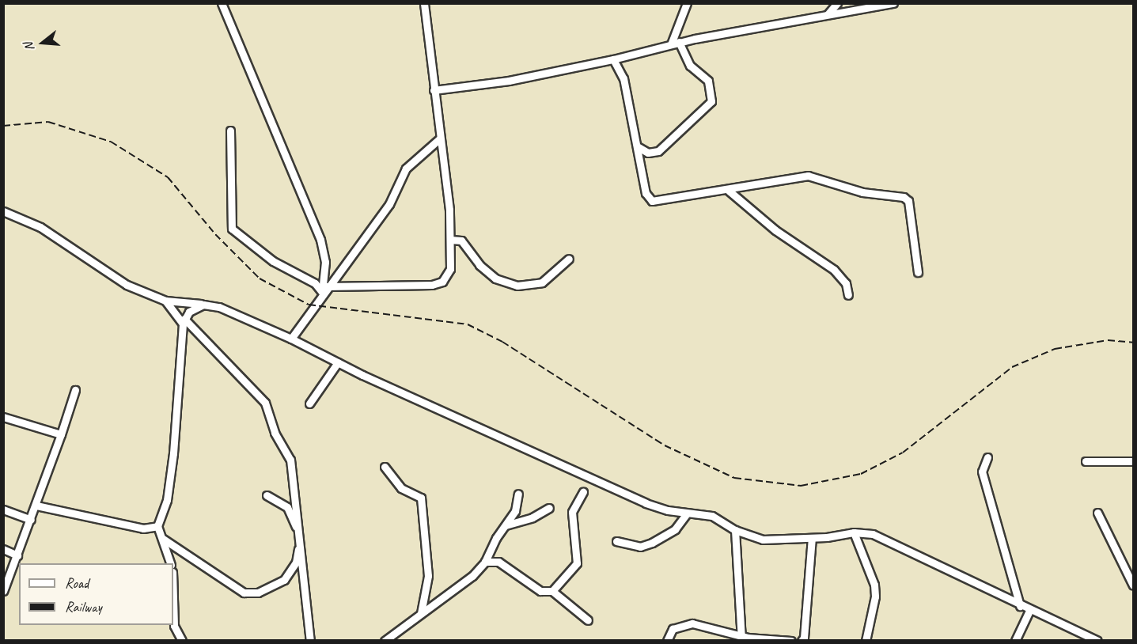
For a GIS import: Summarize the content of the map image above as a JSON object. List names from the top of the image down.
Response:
{
  "legend": ["Road", "Railway"],
  "north": "left"
}
